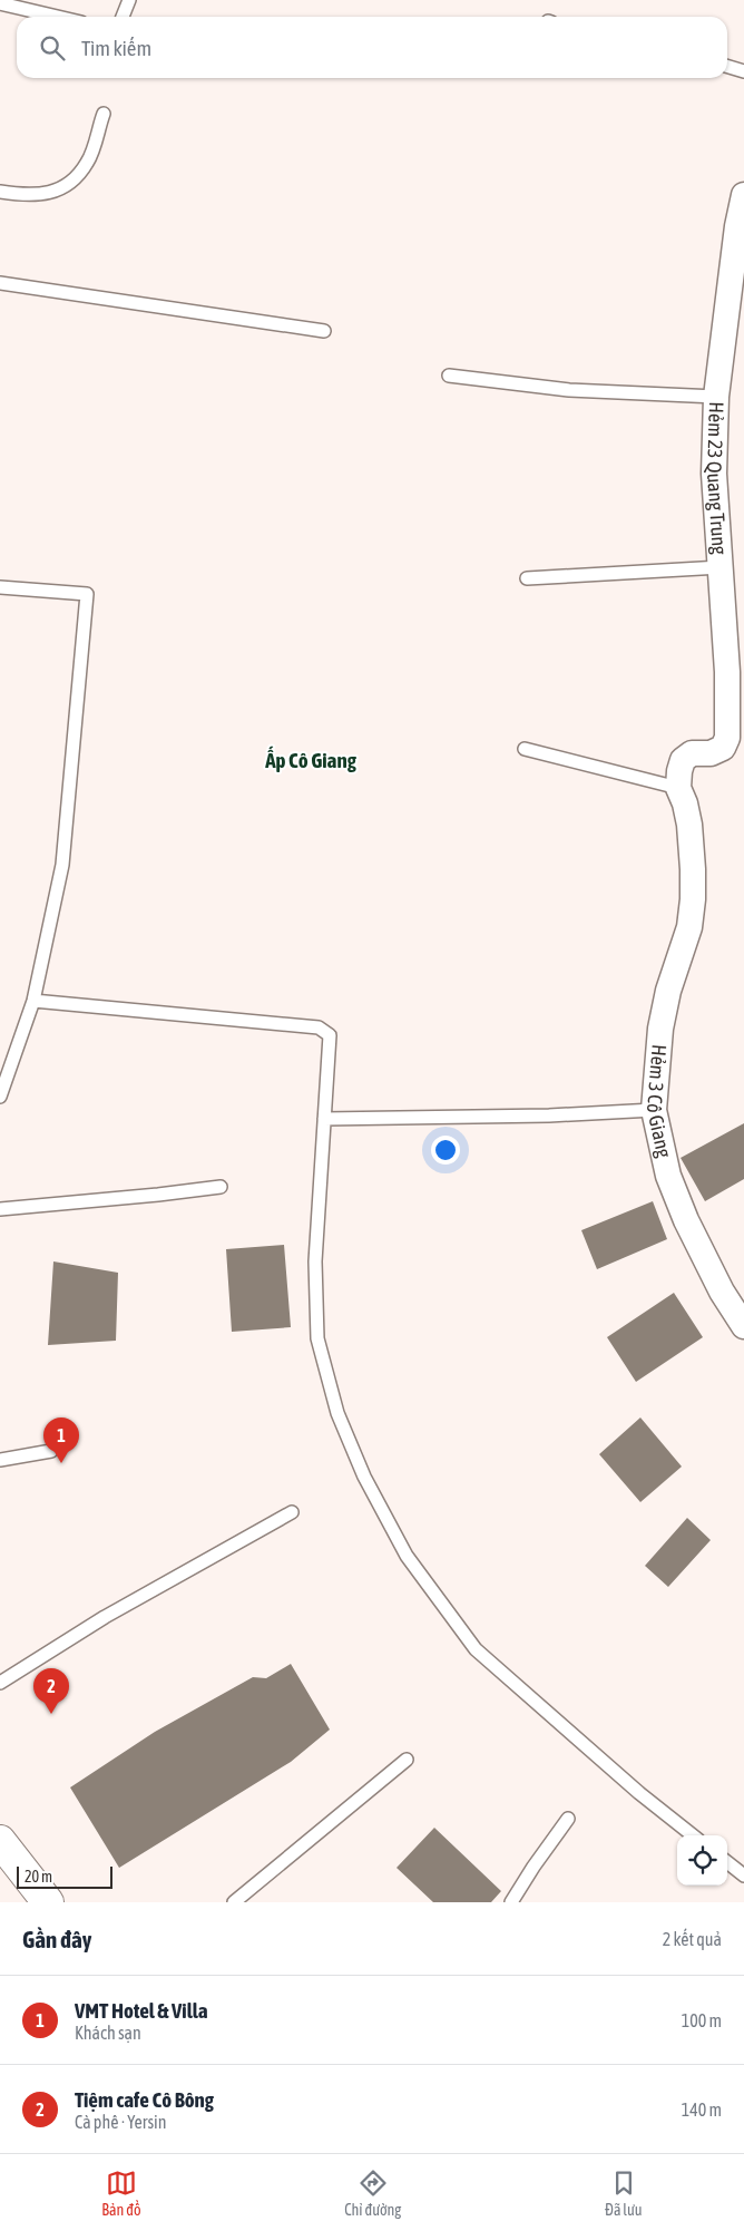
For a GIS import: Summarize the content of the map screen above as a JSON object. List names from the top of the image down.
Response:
{
  "streets": {
    "street": ["Hẻm 23 Quang Trung", "Hẻm 3 Cô Giang"]
  },
  "crossings": [
    ["Hẻm 23 Quang Trung", "Hẻm 3 Cô Giang"]
  ],
  "districts": ["Ấp Cô Giang"],
  "scale_bar": "20 m",
  "page": {
    "search": "Tìm kiếm",
    "pins": ["1", "2"],
    "scale": "20 m",
    "heading": ["Gần đây", "2 kết quả"],
    "list": [
      {
        "mark": "1",
        "name": "VMT Hotel & Villa",
        "note": "Khách sạn",
        "value": "100 m"
      },
      {
        "mark": "2",
        "name": "Tiệm cafe Cô Bông",
        "note": "Cà phê · Yersin",
        "value": "140 m"
      }
    ],
    "nav": ["Bản đồ", "Chỉ đường", "Đã lưu"]
  }
}
